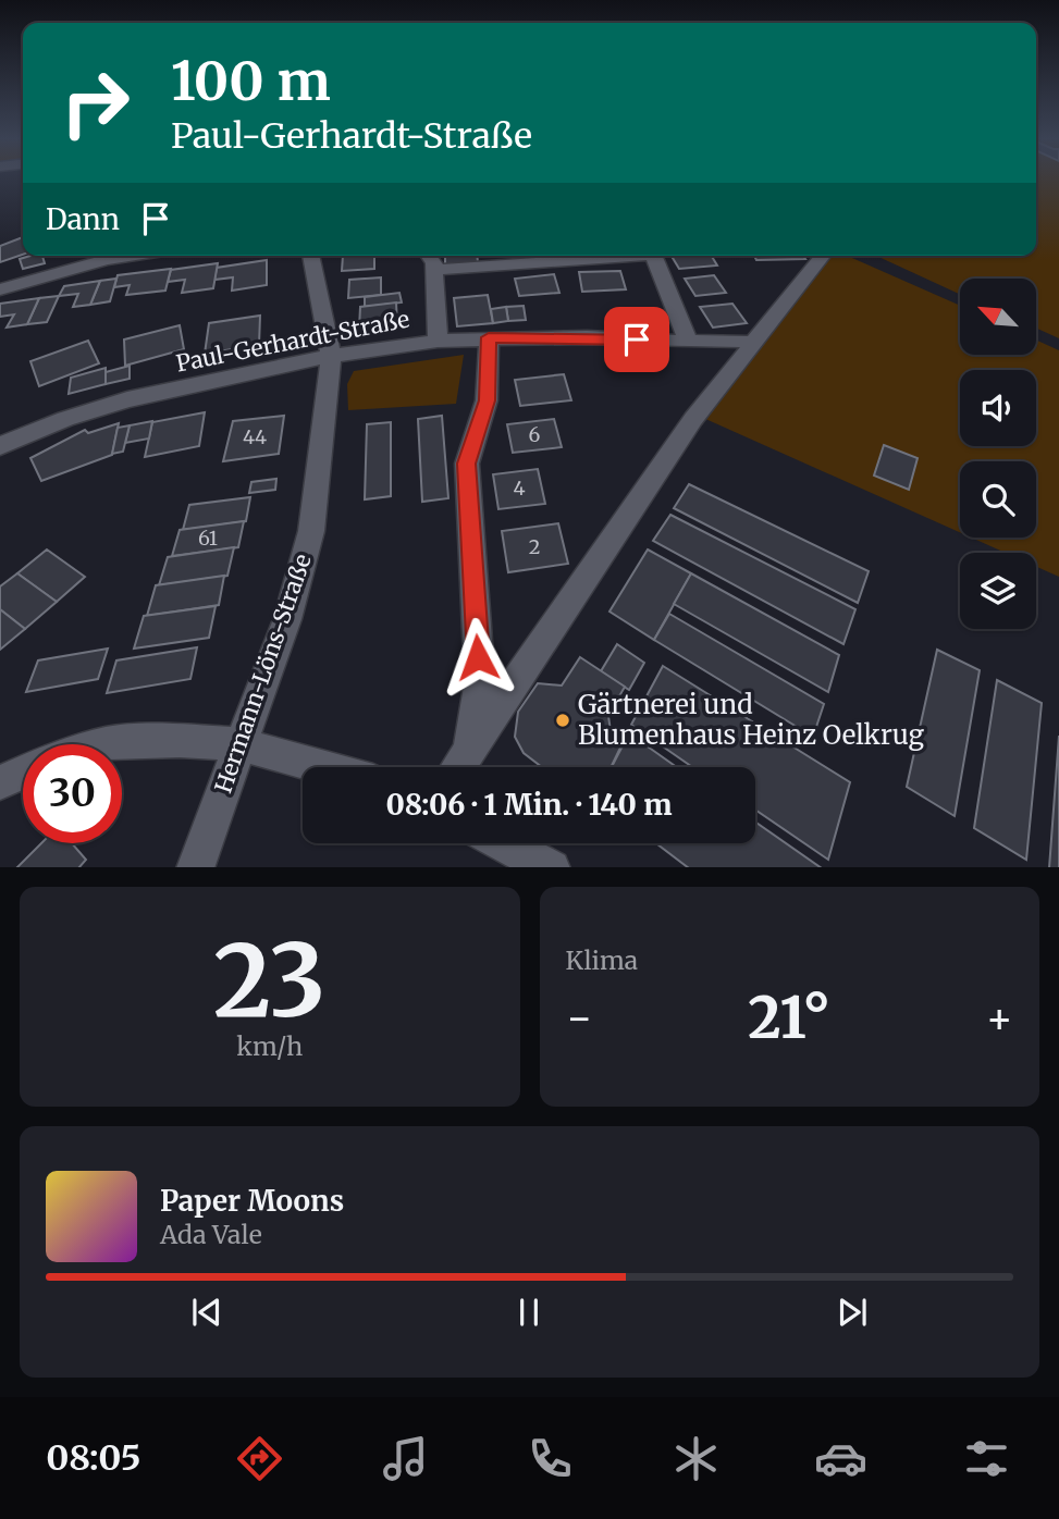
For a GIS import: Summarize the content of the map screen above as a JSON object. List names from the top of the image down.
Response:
{
  "streets": {
    "street": ["Paul-Gerhardt-Straße", "Hermann-Löns-Straße"]
  },
  "crossings": [
    ["Paul-Gerhardt-Straße", "Hermann-Löns-Straße"]
  ],
  "places": ["Gärtnerei und Blumenhaus Heinz Oelkrug"],
  "house_numbers": [
    "6",
    "44",
    "4",
    "61",
    "2"
  ],
  "north": "top left",
  "page": {
    "turn": ["100 m", "Paul-Gerhardt-Straße"],
    "then": "Dann",
    "limit": "30",
    "trip": "08:06 · 1 Min. · 140 m",
    "tile": [
      ["23", "km/h"],
      "Klima"
    ],
    "heat": ["−", "21°", "+"],
    "song": ["Paper Moons", "Ada Vale"],
    "tabs": "08:05"
  }
}
